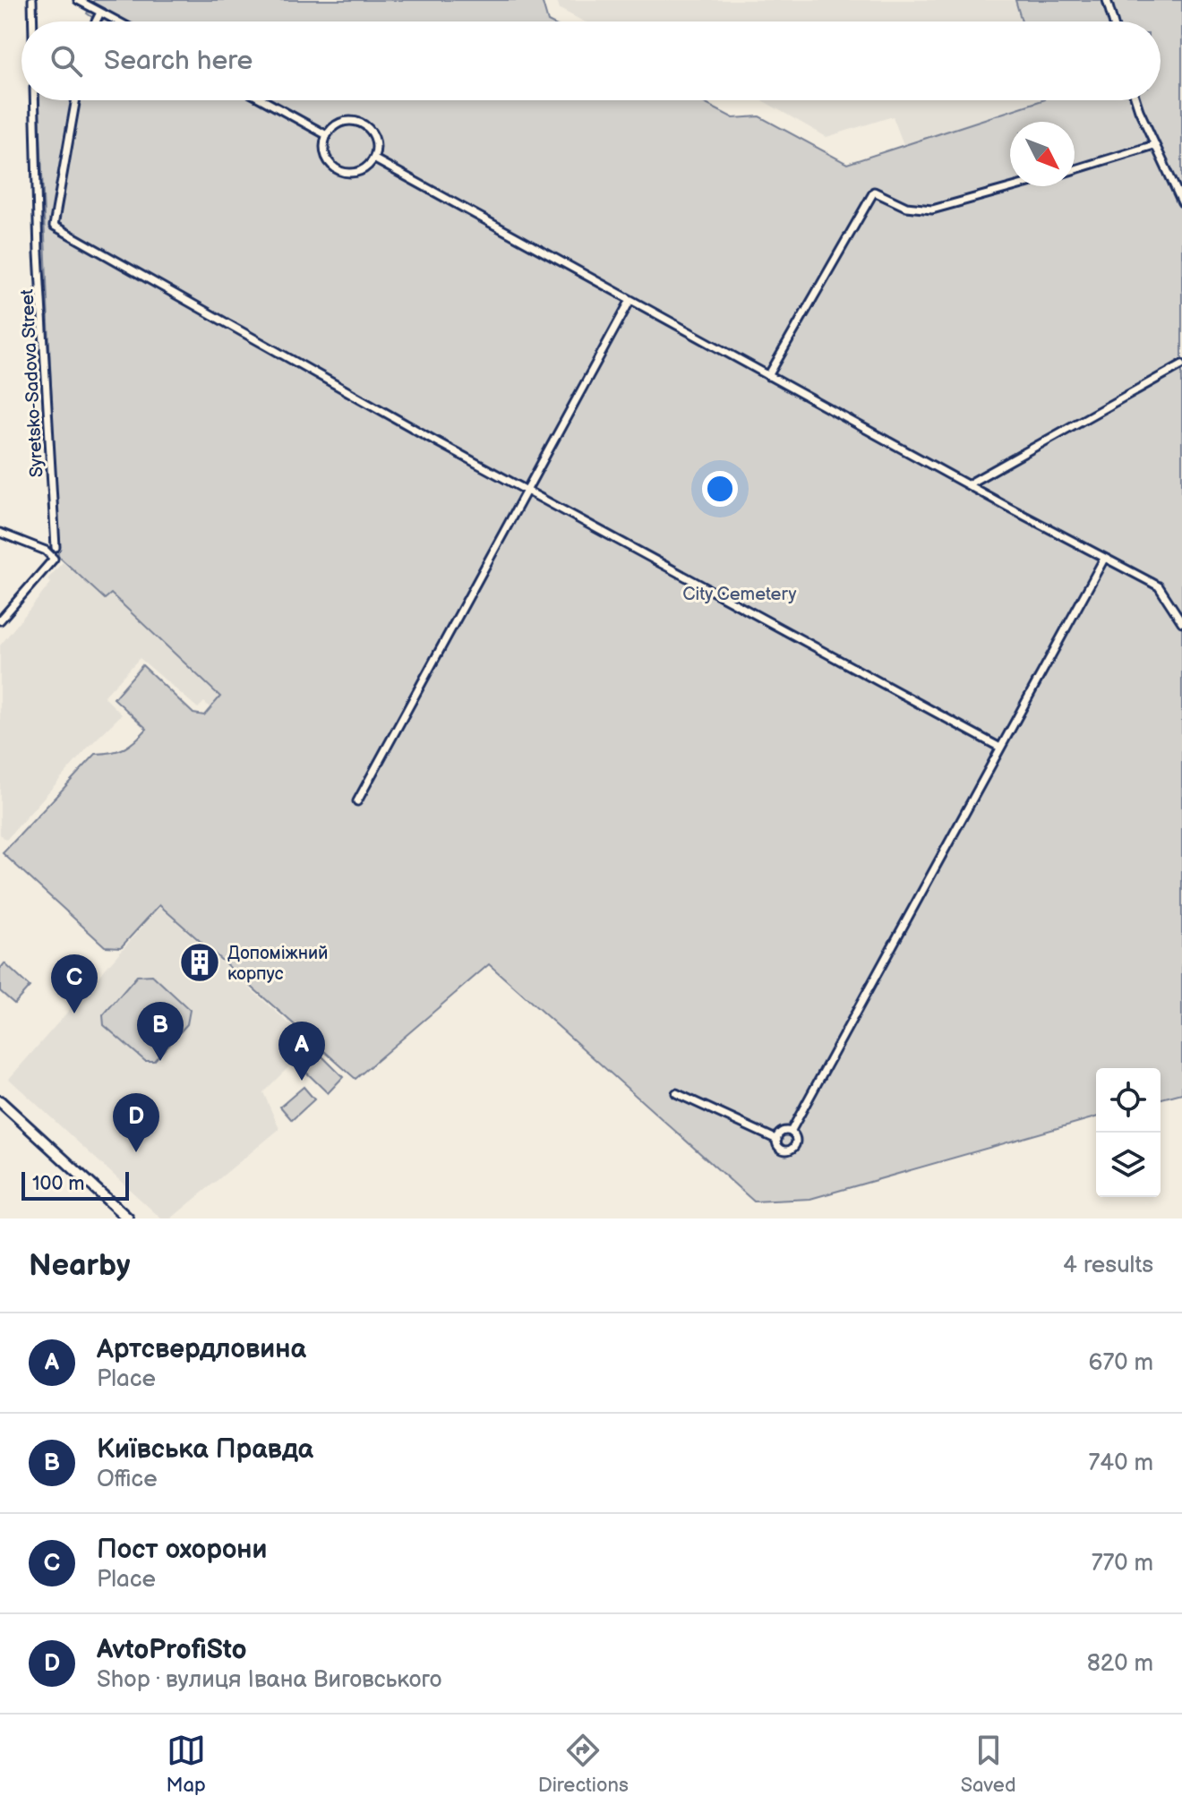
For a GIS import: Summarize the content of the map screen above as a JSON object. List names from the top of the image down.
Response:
{
  "streets": {
    "street": ["Syretsko-Sadova Street"]
  },
  "parks": ["City Cemetery"],
  "places": {
    "building": ["Допоміжний корпус"]
  },
  "scale_bar": "100 m",
  "north": "bottom right",
  "page": {
    "search": "Search here",
    "pins": [
      "C",
      "B",
      "A",
      "D"
    ],
    "scale": "100 m",
    "heading": ["Nearby", "4 results"],
    "list": [
      {
        "mark": "A",
        "name": "Артсвердловина",
        "note": "Place",
        "value": "670 m"
      },
      {
        "mark": "B",
        "name": "Київська Правда",
        "note": "Office",
        "value": "740 m"
      },
      {
        "mark": "C",
        "name": "Пост охорони",
        "note": "Place",
        "value": "770 m"
      },
      {
        "mark": "D",
        "name": "AvtoProfiSto",
        "note": "Shop · вулиця Івана Виговського",
        "value": "820 m"
      }
    ],
    "nav": ["Map", "Directions", "Saved"]
  }
}
